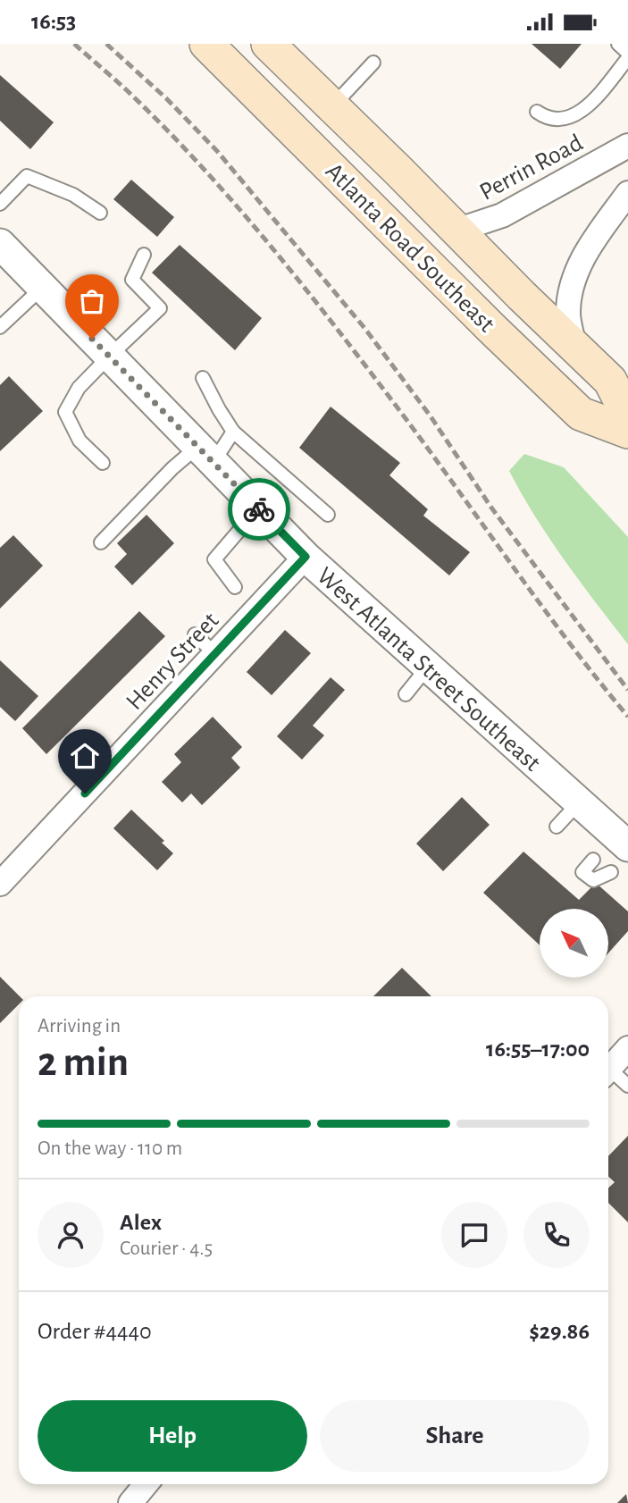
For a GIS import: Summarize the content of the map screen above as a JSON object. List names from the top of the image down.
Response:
{
  "streets": {
    "main road": ["Atlanta Road Southeast"],
    "street": ["Perrin Road", "Henry Street", "West Atlanta Street Southeast"]
  },
  "crossings": [
    ["Perrin Road", "Atlanta Road Southeast"],
    ["Henry Street", "West Atlanta Street Southeast"]
  ],
  "north": "top left",
  "page": {
    "status": "16:53",
    "heading": ["2 min", "Arriving in", "16:55–17:00"],
    "panel": [
      "Alex",
      "Courier · 4.5",
      "Order #4440",
      "$29.86"
    ],
    "bar": "On the way · 110 m",
    "buttons": ["Help", "Share"]
  }
}
